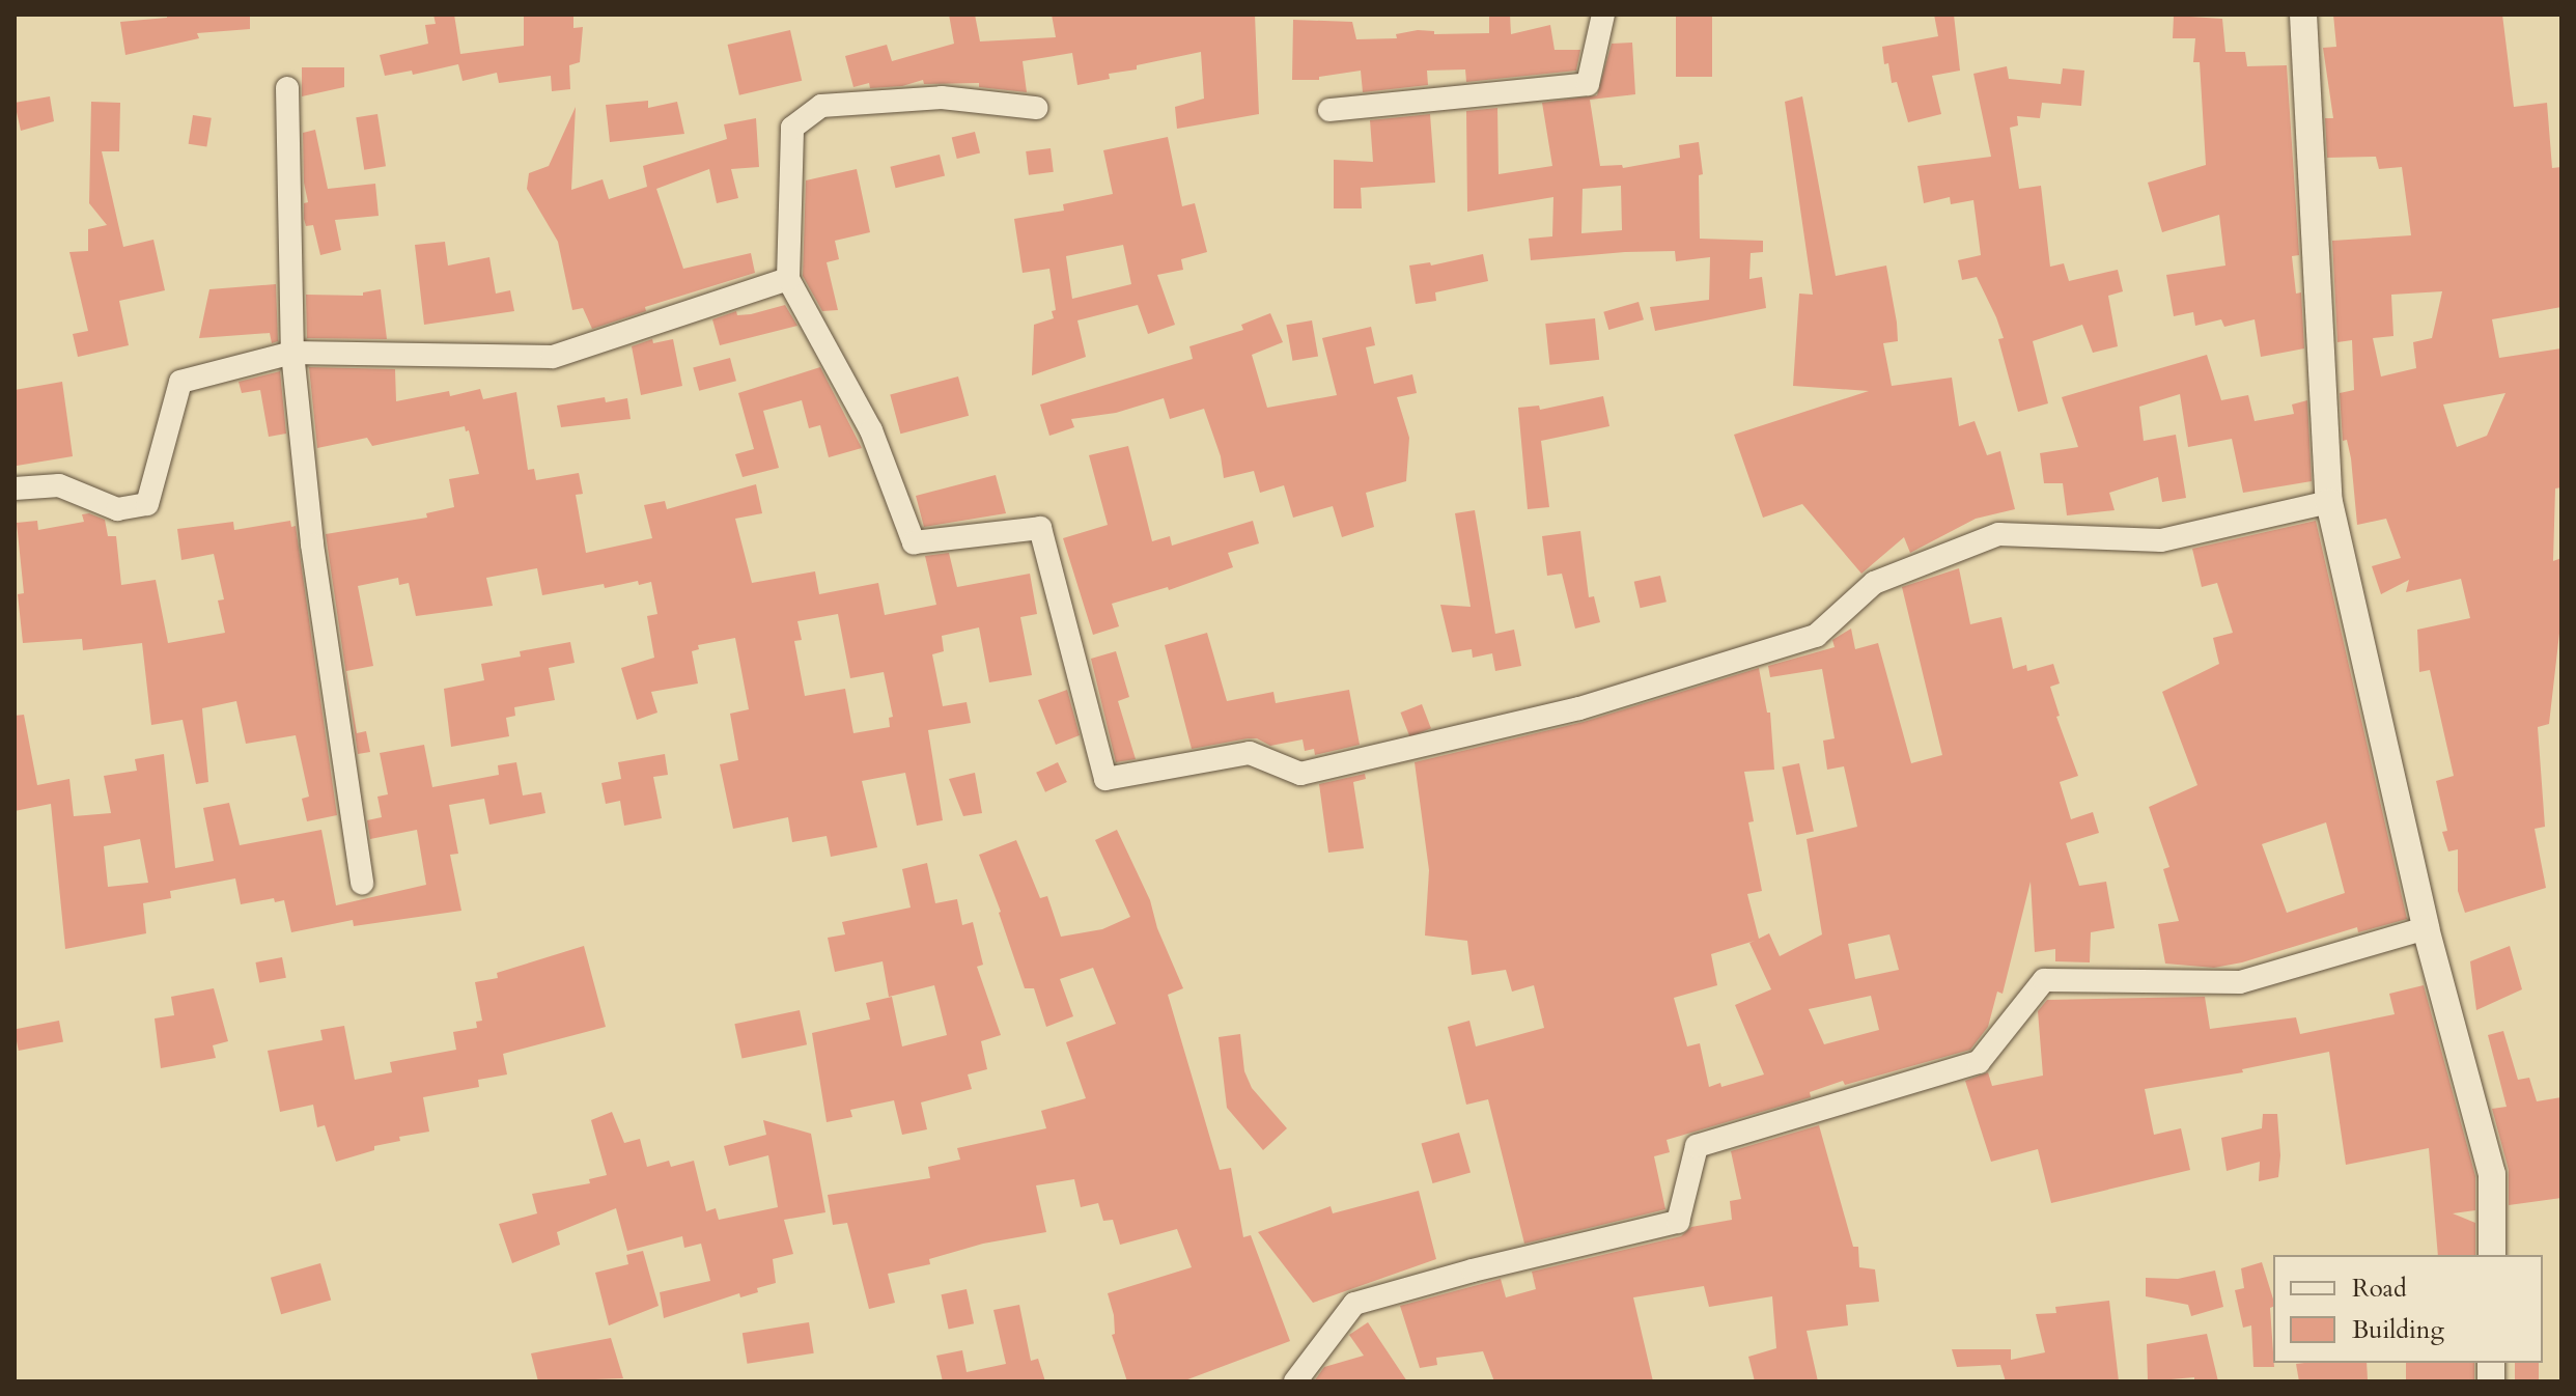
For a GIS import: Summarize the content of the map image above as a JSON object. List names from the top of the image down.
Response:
{
  "legend": ["Road", "Building"]
}
